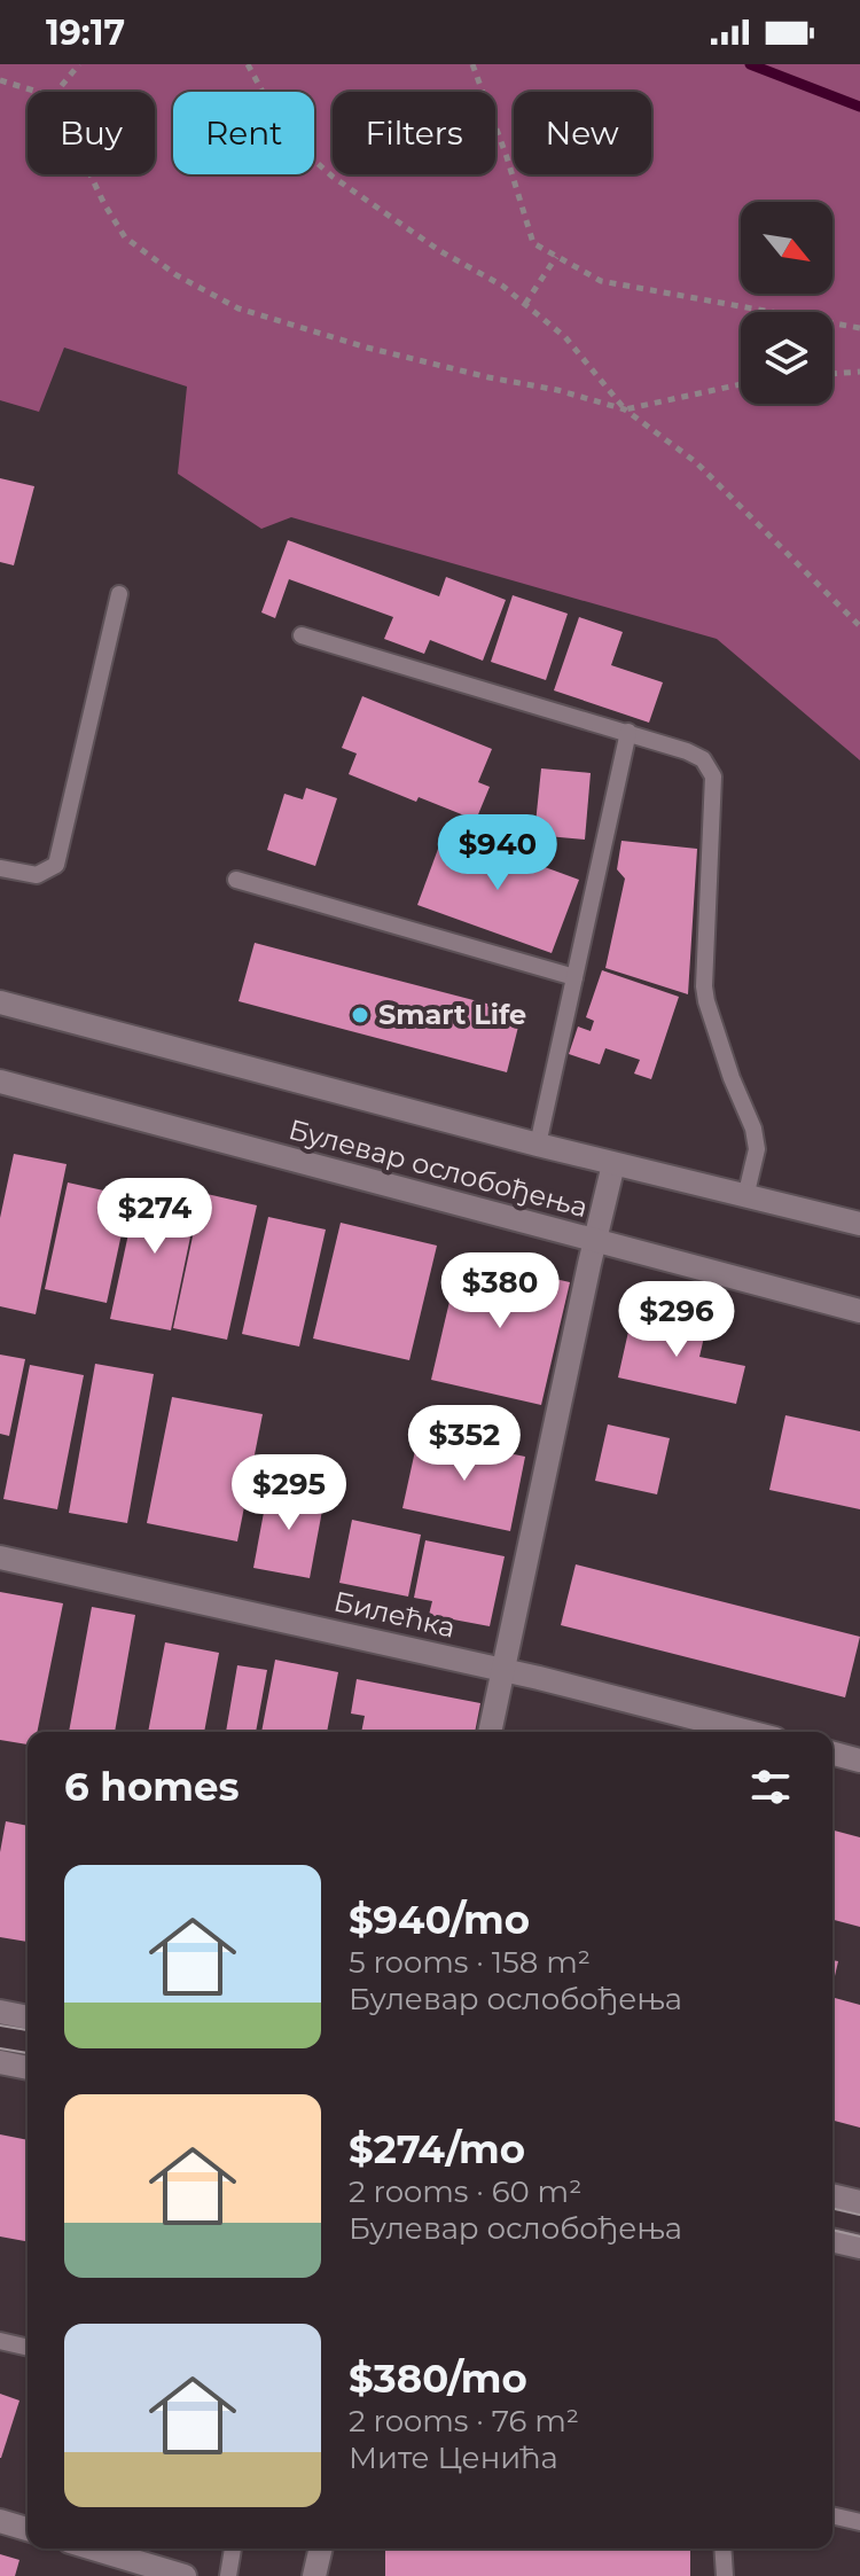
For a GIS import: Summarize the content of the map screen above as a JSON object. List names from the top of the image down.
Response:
{
  "streets": {
    "main road": ["Булевар ослобођења", "Билећка"]
  },
  "places": ["Smart Life"],
  "north": "bottom right",
  "page": {
    "status": "19:17",
    "chip": [
      "Buy",
      "Rent",
      "Filters",
      "New"
    ],
    "price": [
      "$940",
      "$274",
      "$380",
      "$296",
      "$352",
      "$295"
    ],
    "heading": "6 homes",
    "list": [
      {
        "name": "$940/mo",
        "note": "5 rooms · 158 m² · Булевар ослобођења"
      },
      {
        "name": "$274/mo",
        "note": "2 rooms · 60 m² · Булевар ослобођења"
      },
      {
        "name": "$380/mo",
        "note": "2 rooms · 76 m² · Мите Ценића"
      }
    ]
  }
}
